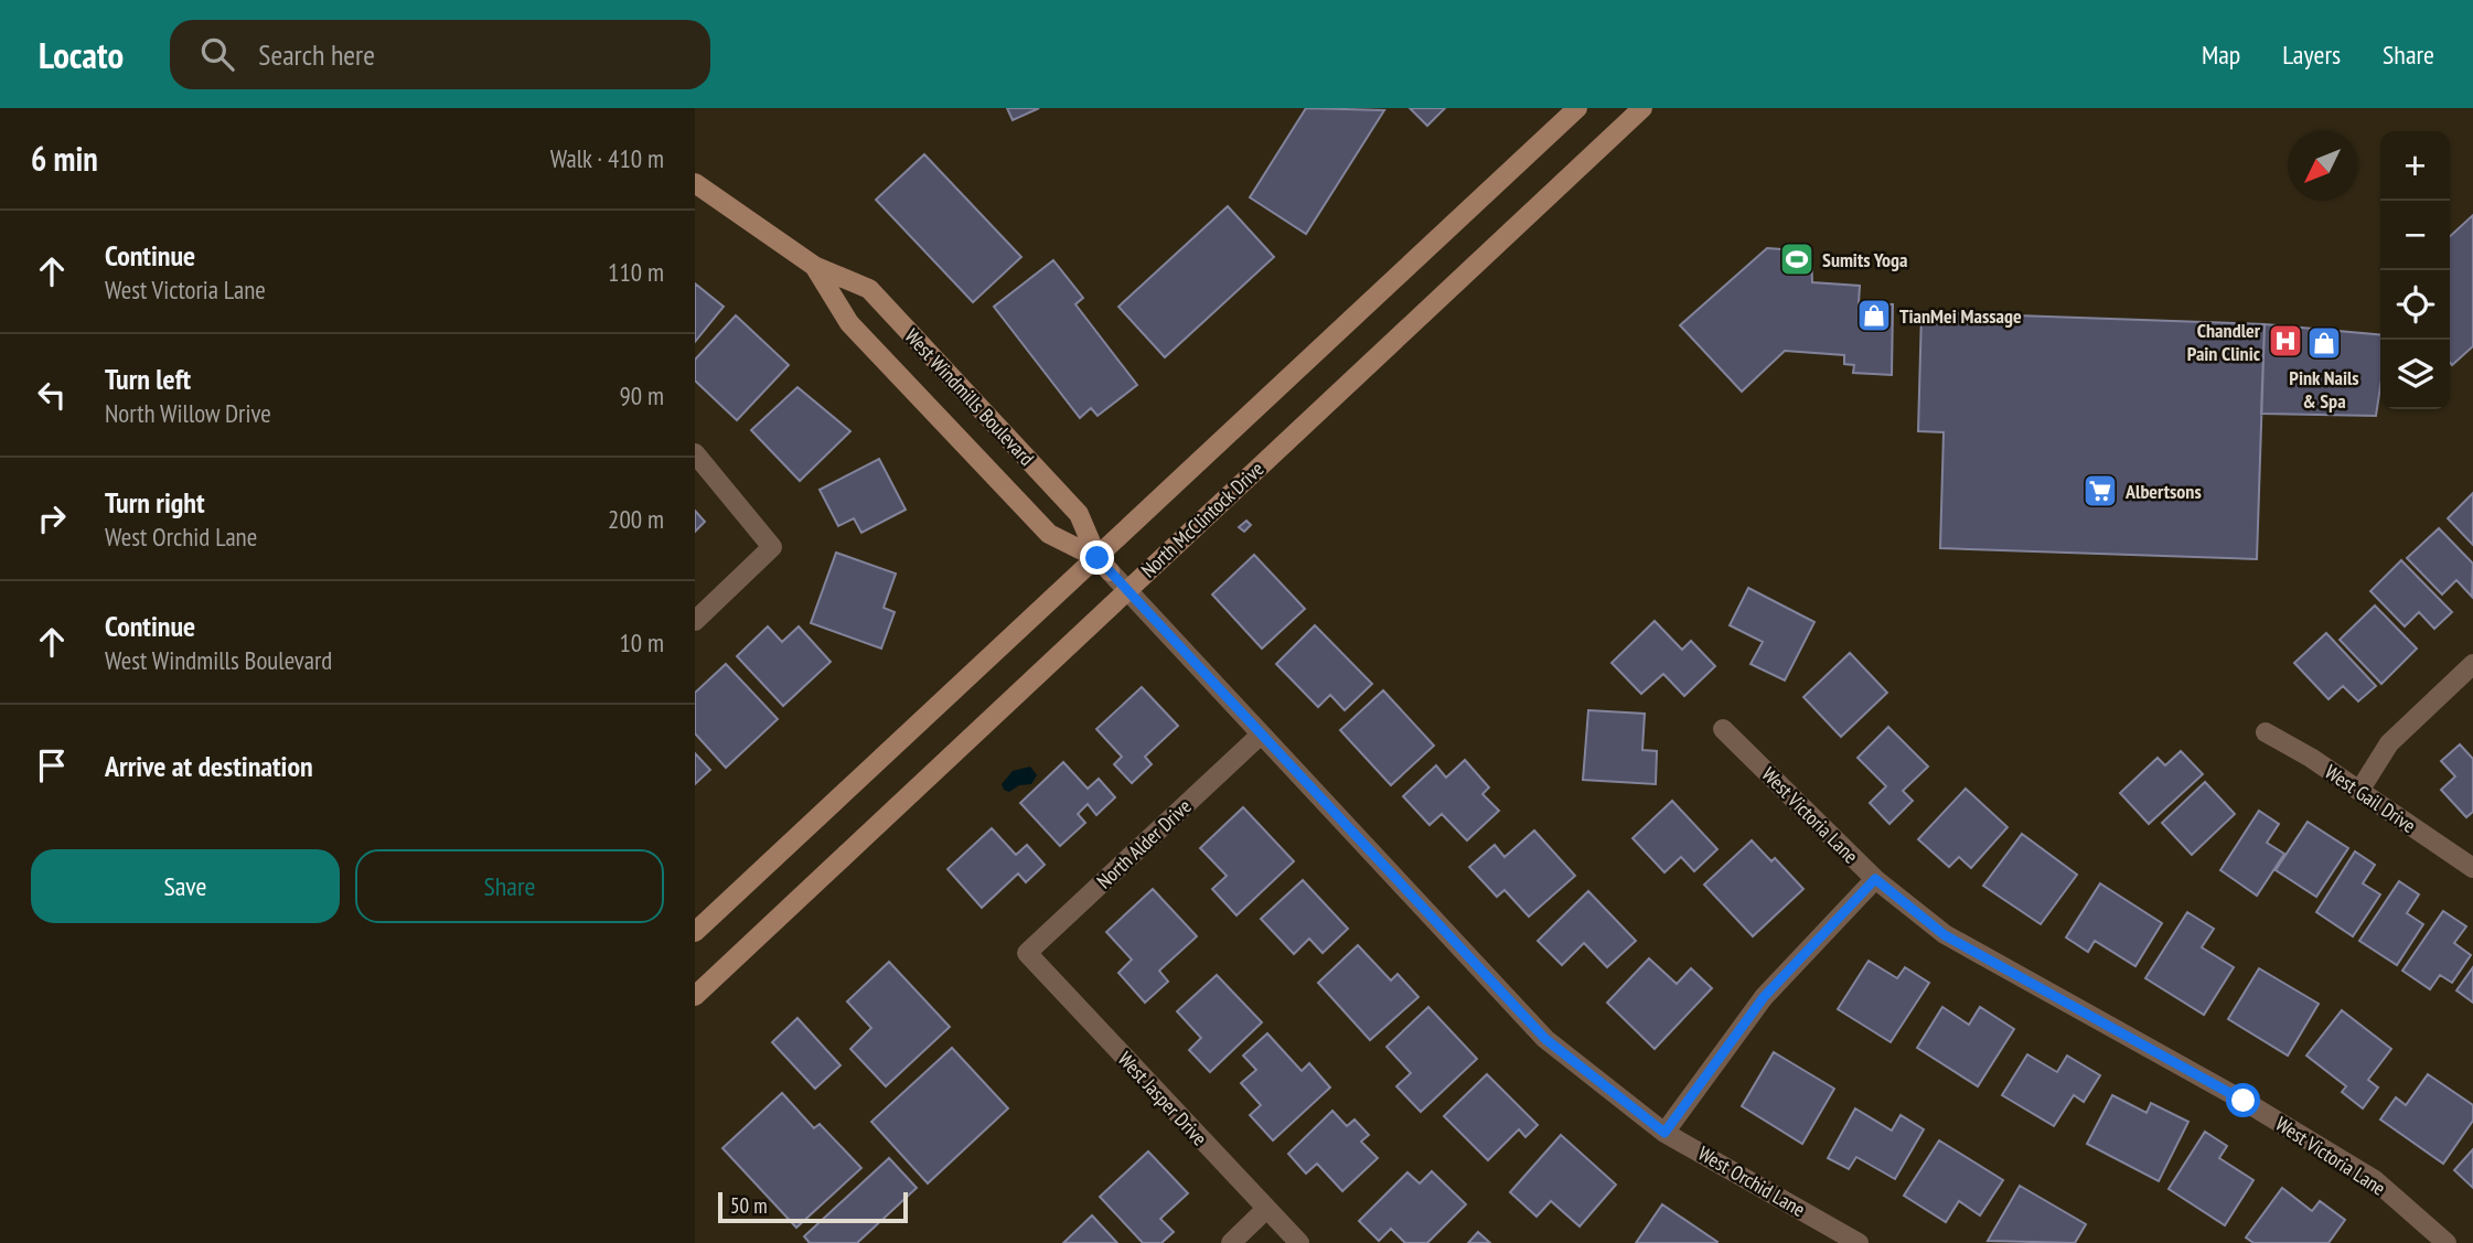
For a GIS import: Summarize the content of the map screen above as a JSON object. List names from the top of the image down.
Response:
{
  "streets": {
    "main road": ["West Windmills Boulevard", "North McClintock Drive"],
    "street": [
      "West Gail Drive",
      "West Victoria Lane",
      "North Alder Drive",
      "West Jasper Drive",
      "West Orchid Lane"
    ]
  },
  "crossings": [
    ["West Windmills Boulevard", "North McClintock Drive"],
    ["West Windmills Boulevard", "West Orchid Lane"],
    ["North McClintock Drive", "West Orchid Lane"],
    ["North Alder Drive", "West Jasper Drive"],
    ["North Alder Drive", "West Orchid Lane"]
  ],
  "places": {
    "sports": ["Sumits Yoga"],
    "shop": ["TianMei Massage", "Pink Nails & Spa"],
    "hospital": ["Chandler Pain Clinic"],
    "supermarket": ["Albertsons"]
  },
  "scale_bar": "50 m",
  "north": "bottom left",
  "page": {
    "header": "Locato",
    "search": "Search here",
    "nav": ["Map", "Layers", "Share"],
    "heading": ["6 min", "Walk · 410 m"],
    "map_buttons": ["+", "−"],
    "list": [
      ["Continue", "West Victoria Lane", "110 m"],
      ["Turn left", "North Willow Drive", "90 m"],
      ["Turn right", "West Orchid Lane", "200 m"],
      ["Continue", "West Windmills Boulevard", "10 m"],
      "Arrive at destination"
    ],
    "buttons": ["Save", "Share"],
    "scale": "50 m"
  }
}
